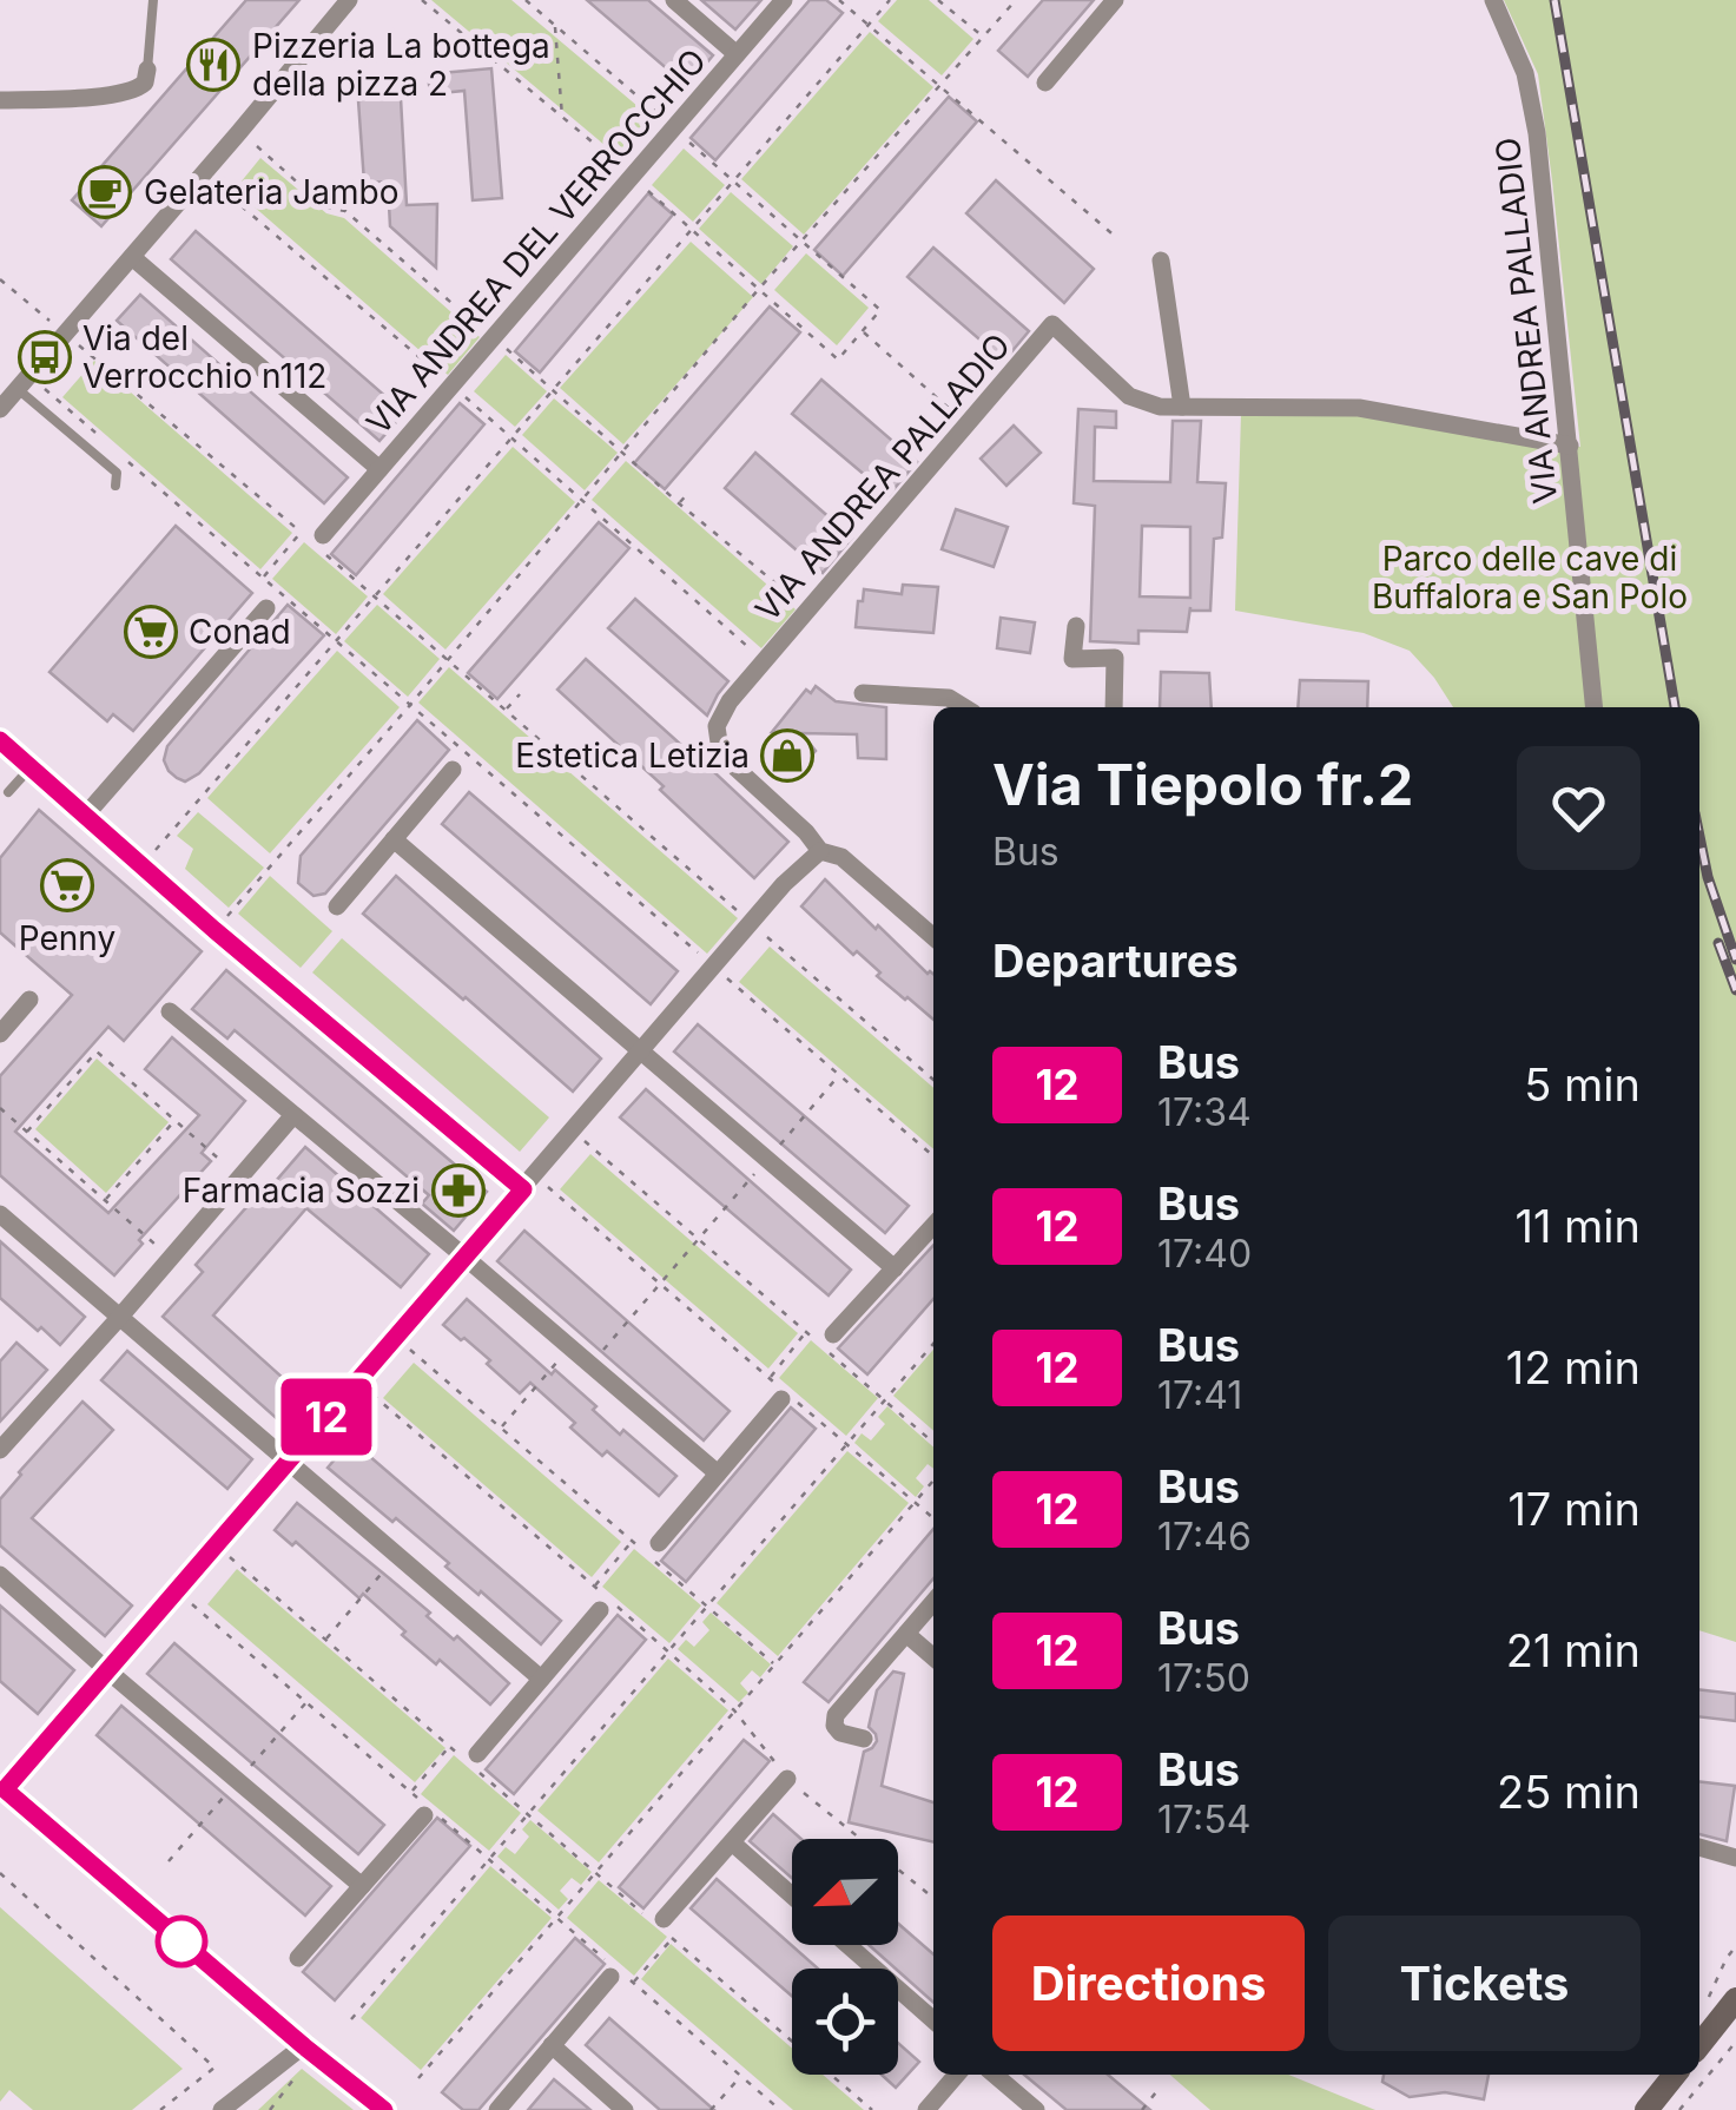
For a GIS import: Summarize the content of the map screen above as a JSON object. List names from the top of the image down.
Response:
{
  "streets": {
    "street": ["VIA ANDREA DEL VERROCCHIO", "VIA ANDREA PALLADIO"]
  },
  "parks": ["Parco delle cave di Buffalora e San Polo"],
  "places": {
    "restaurant": ["Pizzeria La bottega della pizza 2"],
    "cafe": ["Gelateria Jambo"],
    "bus stop": ["Via del Verrocchio n112"],
    "supermarket": ["Conad", "Penny"],
    "shop": ["Estetica Letizia"],
    "pharmacy": ["Farmacia Sozzi"]
  },
  "lines": ["bus line 12"],
  "north": "bottom left",
  "page": {
    "on_map": "12",
    "heading": [
      ["Via Tiepolo fr.2", "Bus"],
      "Departures"
    ],
    "list": [
      {
        "mark": "12",
        "name": "Bus",
        "note": "17:34",
        "value": "5 min"
      },
      {
        "mark": "12",
        "name": "Bus",
        "note": "17:40",
        "value": "11 min"
      },
      {
        "mark": "12",
        "name": "Bus",
        "note": "17:41",
        "value": "12 min"
      },
      {
        "mark": "12",
        "name": "Bus",
        "note": "17:46",
        "value": "17 min"
      },
      {
        "mark": "12",
        "name": "Bus",
        "note": "17:50",
        "value": "21 min"
      },
      {
        "mark": "12",
        "name": "Bus",
        "note": "17:54",
        "value": "25 min"
      }
    ],
    "buttons": ["Directions", "Tickets"]
  }
}
